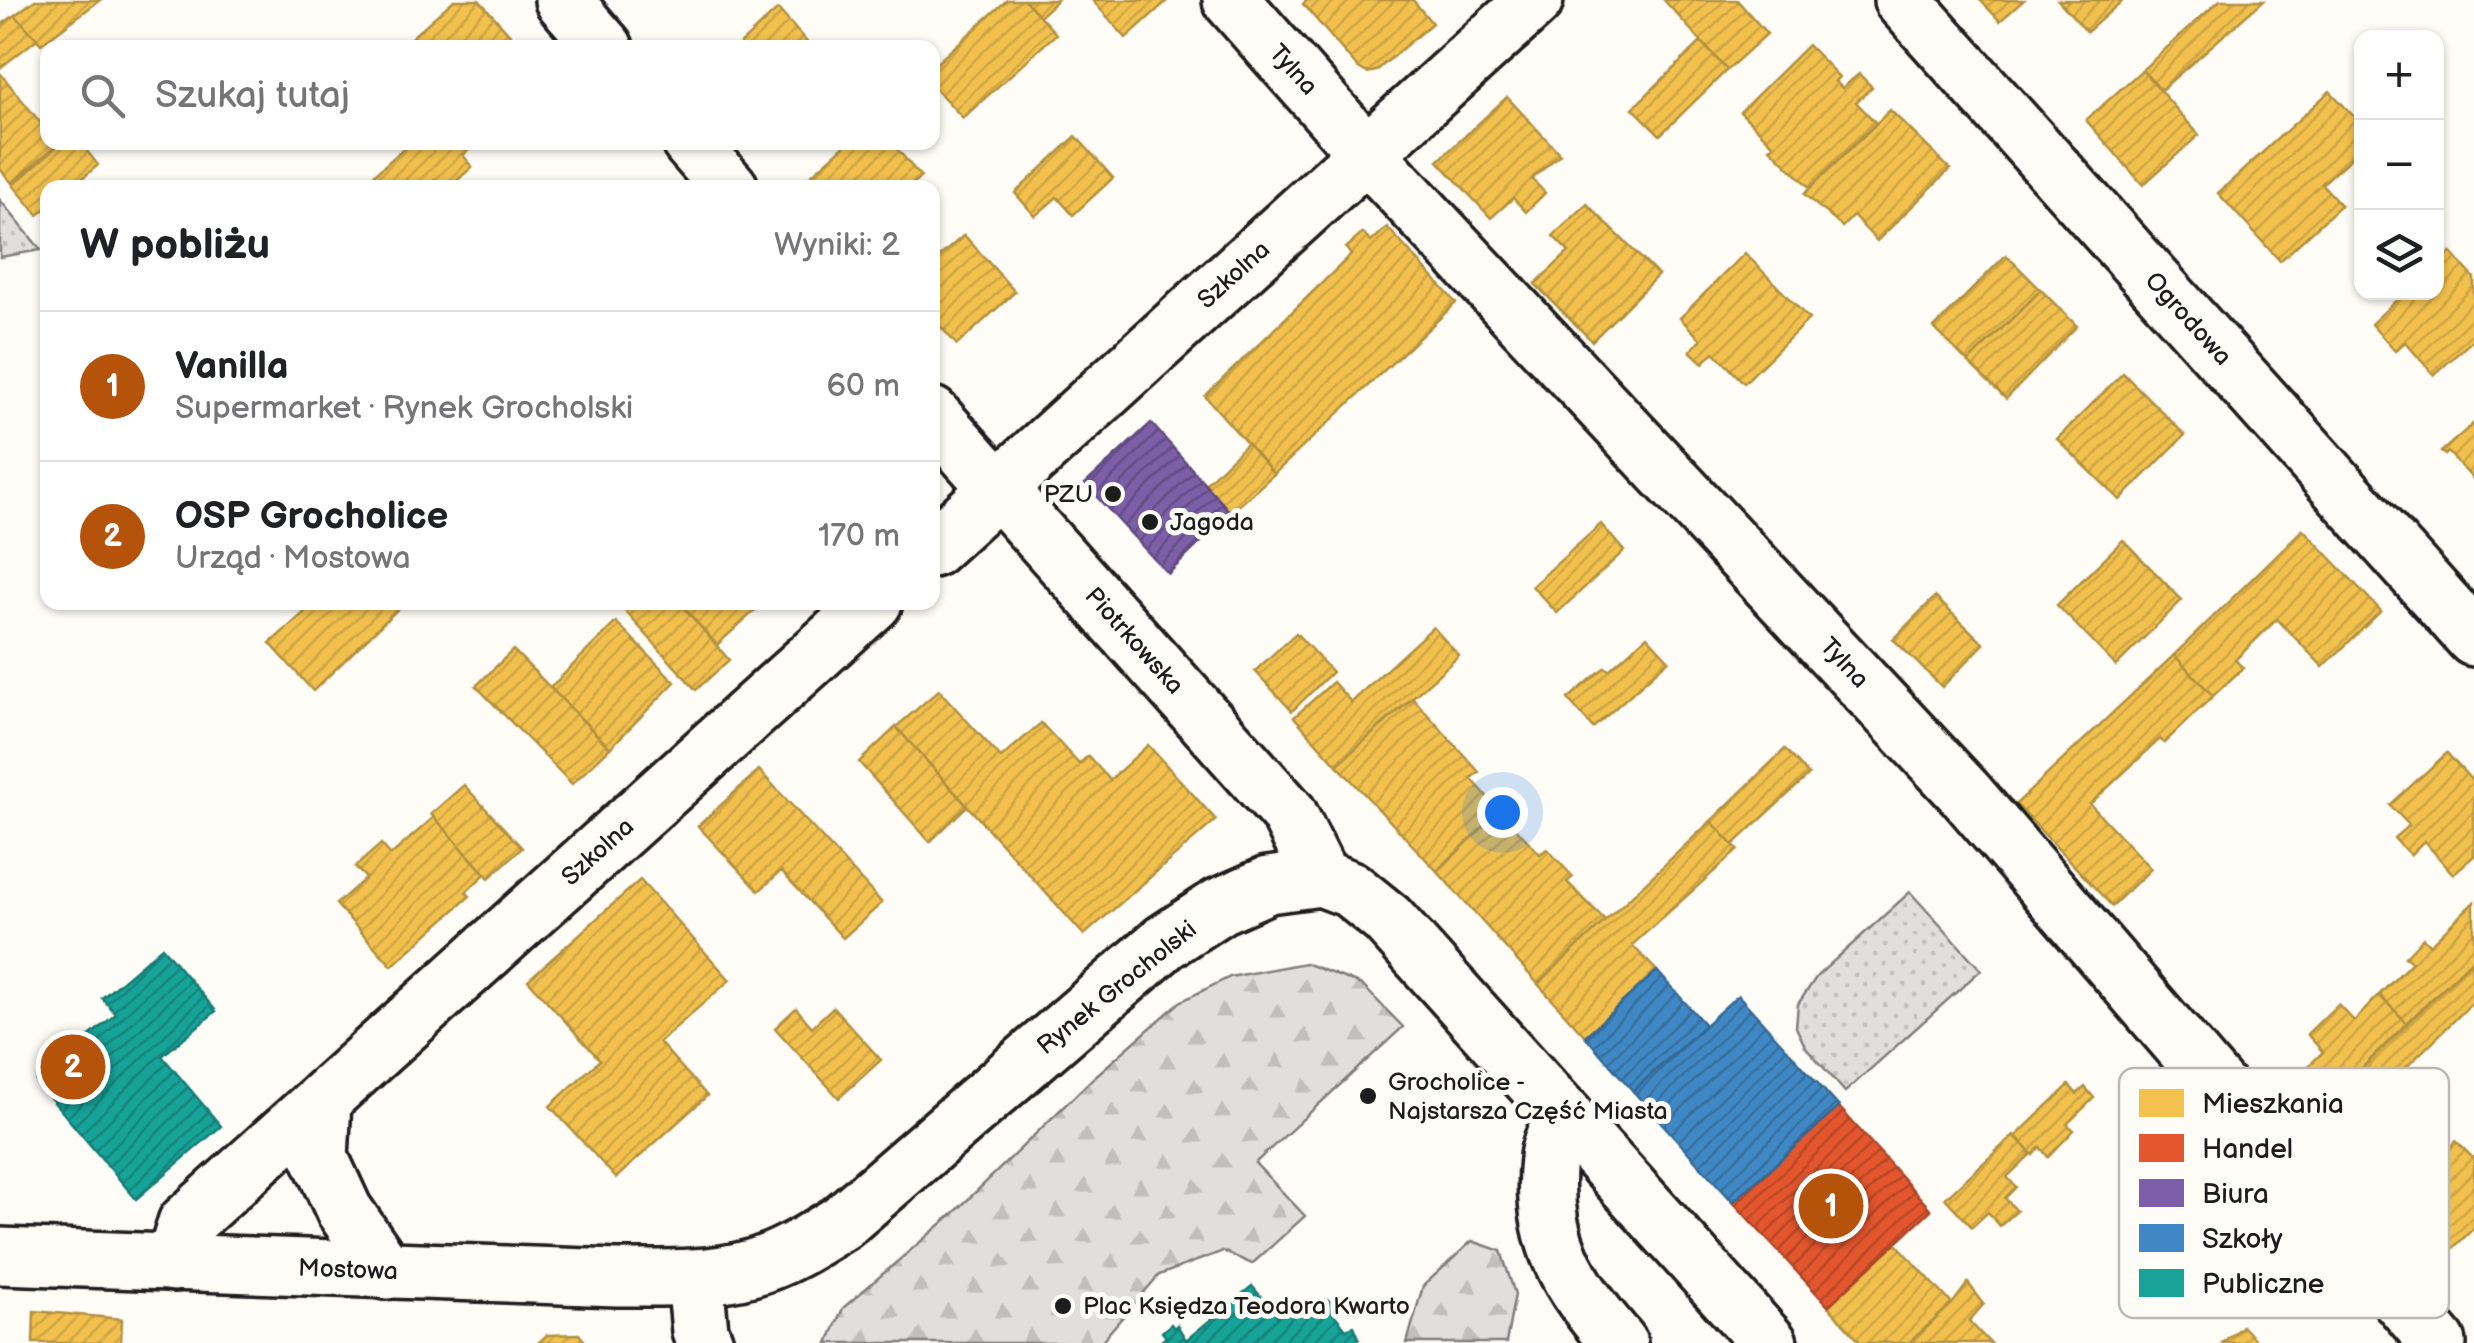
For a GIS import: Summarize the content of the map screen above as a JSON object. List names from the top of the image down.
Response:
{
  "streets": {
    "street": [
      "Tylna",
      "Szkolna",
      "Ogrodowa",
      "Piotrkowska",
      "Rynek Grocholski",
      "Mostowa"
    ]
  },
  "crossings": [
    ["Tylna", "Szkolna"],
    ["Szkolna", "Piotrkowska"],
    ["Szkolna", "Mostowa"],
    ["Piotrkowska", "Rynek Grocholski"],
    ["Rynek Grocholski", "Mostowa"]
  ],
  "places": [
    "PZU",
    "Jagoda",
    "Grocholice - Najstarsza Część Miasta",
    "Plac Księdza Teodora Kwarto"
  ],
  "legend": [
    "Mieszkania",
    "Handel",
    "Biura",
    "Szkoły",
    "Publiczne"
  ],
  "page": {
    "map_buttons": ["+", "−"],
    "search": "Szukaj tutaj",
    "heading": ["W pobliżu", "Wyniki: 2"],
    "list": [
      {
        "mark": "1",
        "name": "Vanilla",
        "note": "Supermarket · Rynek Grocholski",
        "value": "60 m"
      },
      {
        "mark": "2",
        "name": "OSP Grocholice",
        "note": "Urząd · Mostowa",
        "value": "170 m"
      }
    ],
    "pins": ["2", "1"]
  }
}
